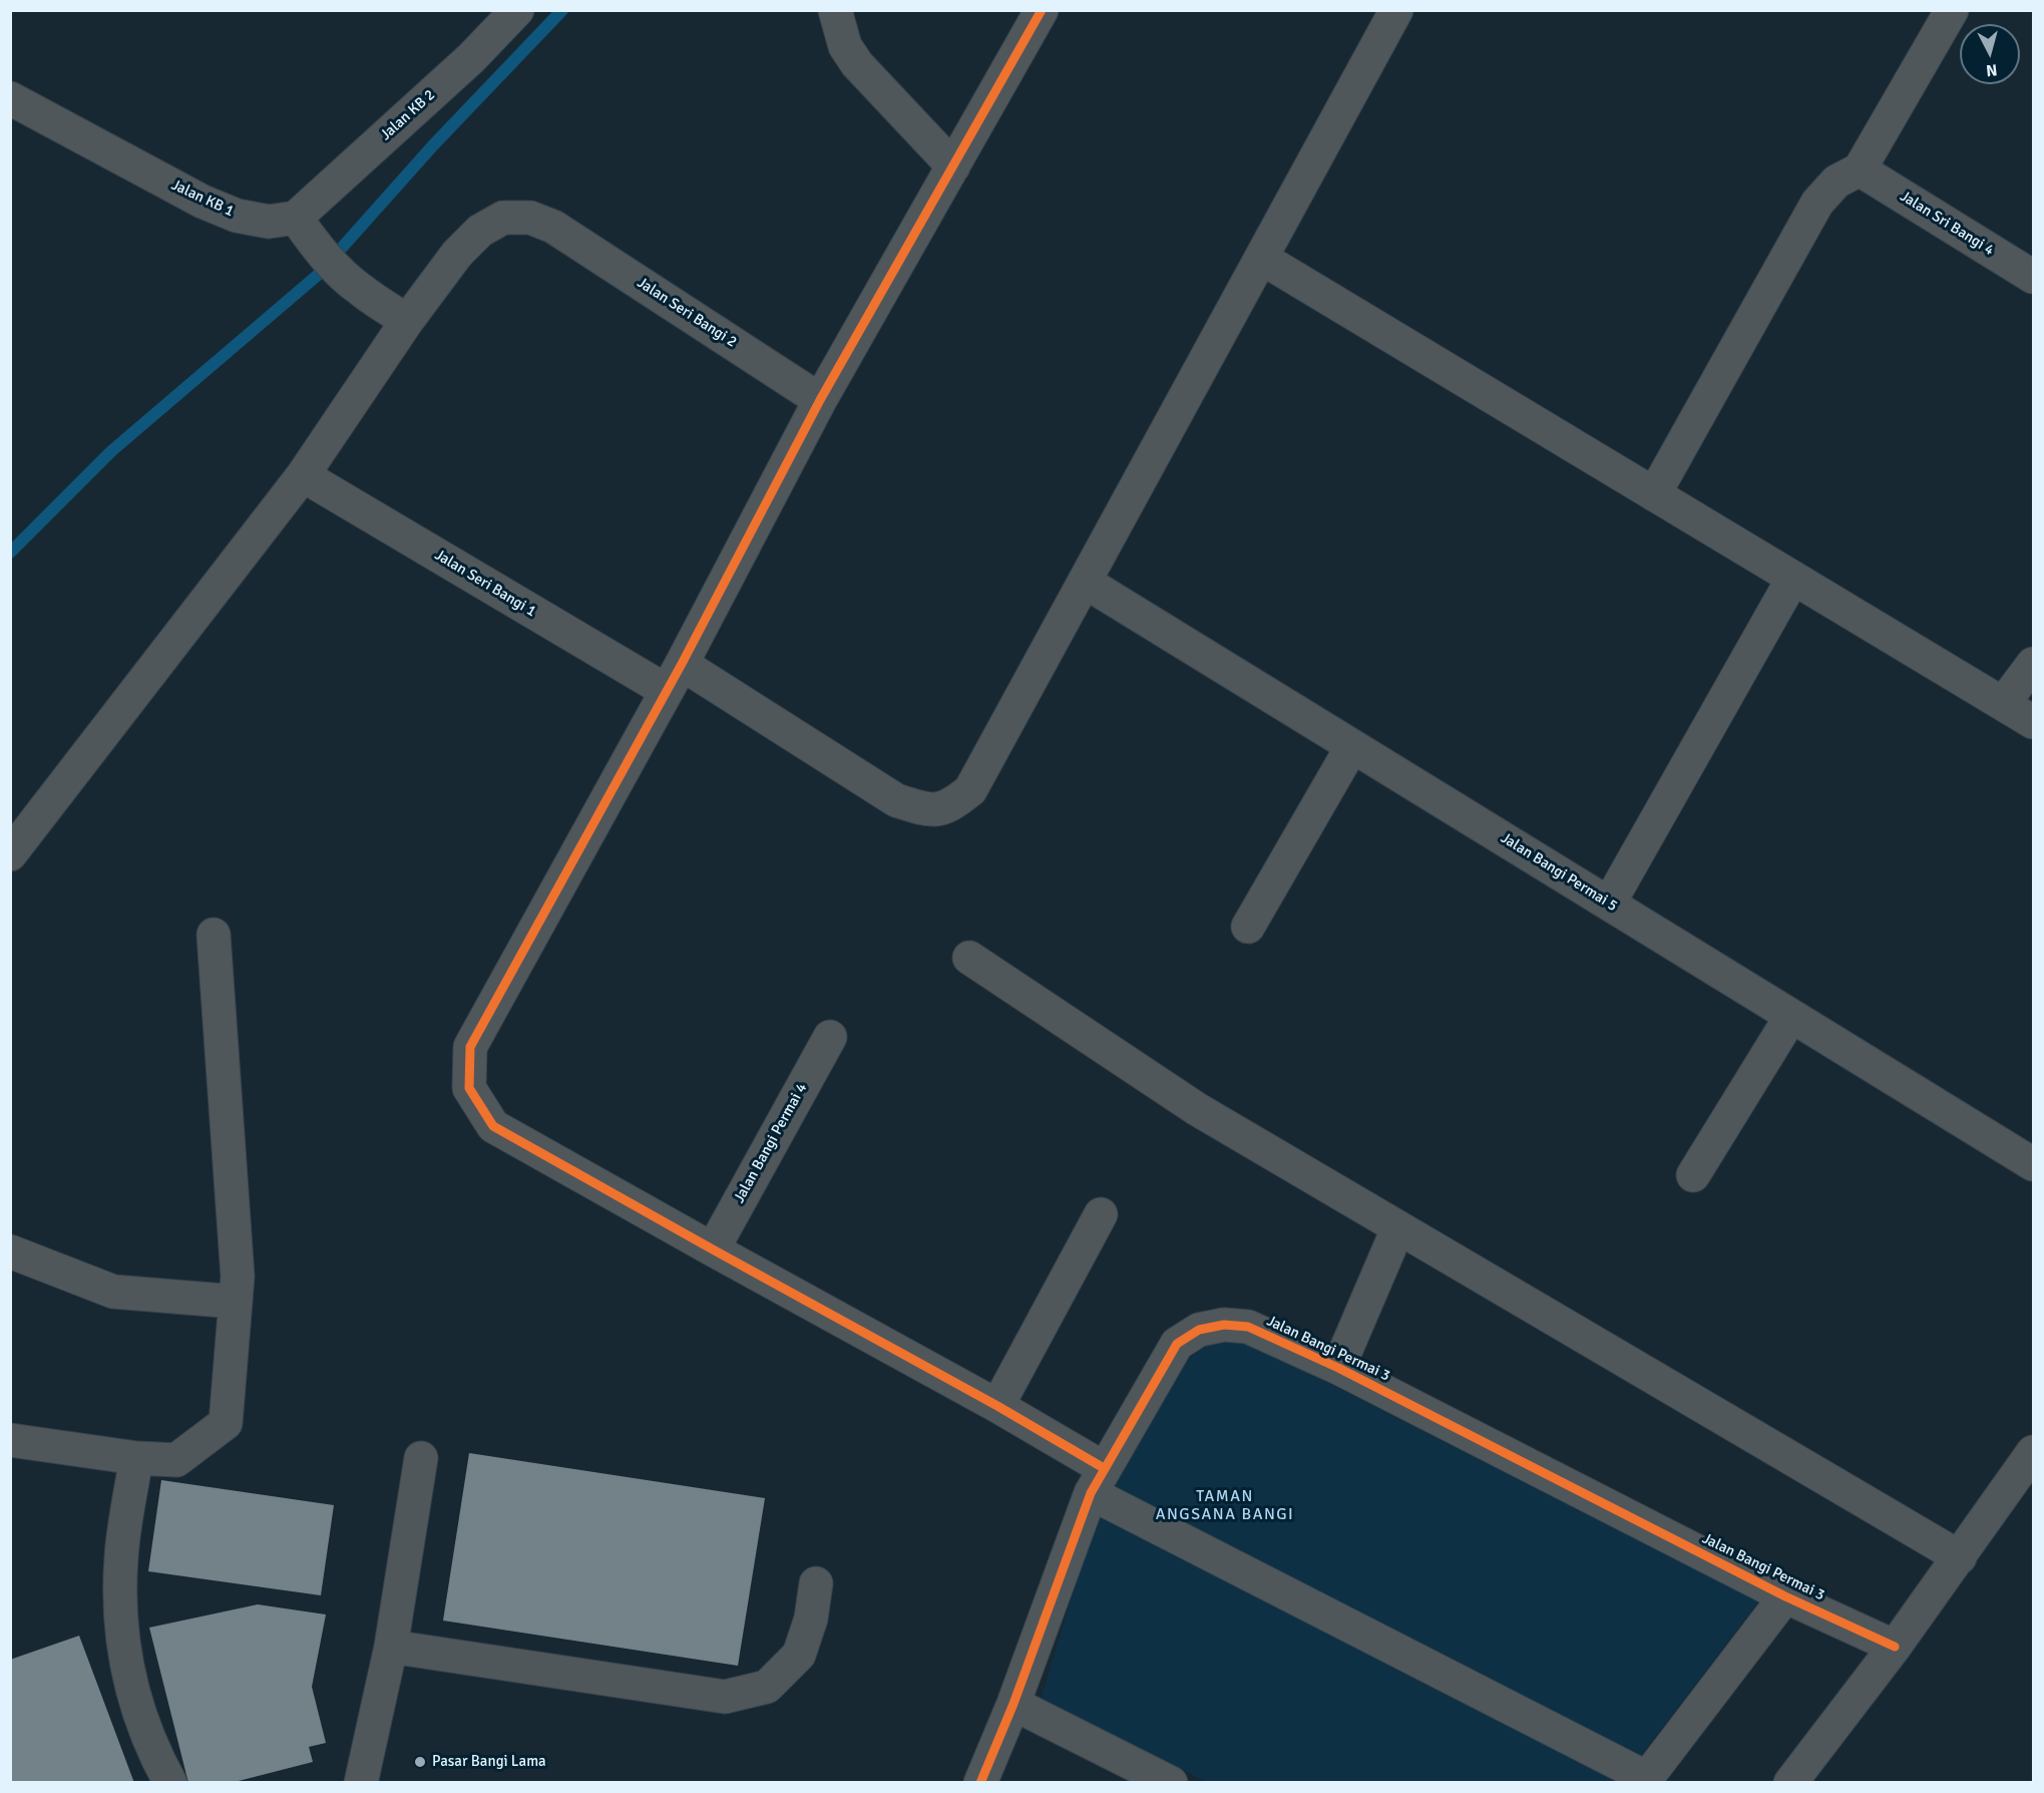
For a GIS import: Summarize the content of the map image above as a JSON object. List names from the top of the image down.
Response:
{
  "streets": {
    "street": [
      "Jalan KB 2",
      "Jalan KB 1",
      "Jalan Sri Bangi 4",
      "Jalan Seri Bangi 2",
      "Jalan Seri Bangi 1",
      "Jalan Bangi Permai 5",
      "Jalan Bangi Permai 4",
      "Jalan Bangi Permai 3"
    ]
  },
  "crossings": [
    ["Jalan KB 2", "Jalan KB 1"],
    ["Jalan Seri Bangi 2", "Jalan Seri Bangi 1"],
    ["Jalan Seri Bangi 1", "Jalan Bangi Permai 5"]
  ],
  "districts": ["TAMAN ANGSANA BANGI"],
  "places": ["Pasar Bangi Lama"],
  "north": "bottom"
}
